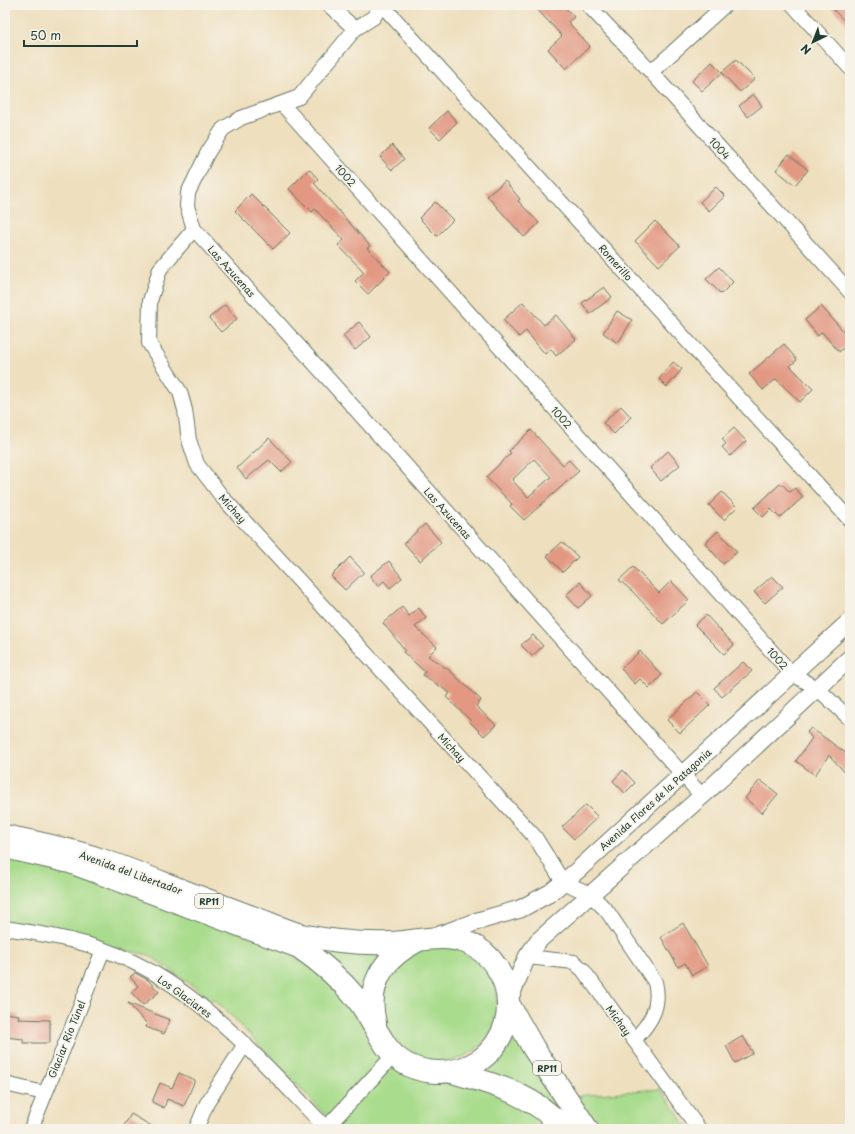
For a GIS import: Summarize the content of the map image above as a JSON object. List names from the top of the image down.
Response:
{
  "streets": {
    "main road": ["Avenida del Libertador", "RP11"],
    "street": [
      "1004",
      "1002",
      "Romerillo",
      "Las Azucenas",
      "Michay",
      "Avenida Flores de la Patagonia",
      "Los Glaciares",
      "Glaciar Río Túnel"
    ]
  },
  "crossings": [
    ["1002", "Avenida Flores de la Patagonia"],
    ["Las Azucenas", "Michay"],
    ["Las Azucenas", "Avenida Flores de la Patagonia"],
    ["Michay", "Avenida Flores de la Patagonia"],
    ["Avenida Flores de la Patagonia", "Avenida del Libertador"],
    ["Los Glaciares", "Glaciar Río Túnel"]
  ],
  "scale_bar": "50 m",
  "north": "bottom left"
}
